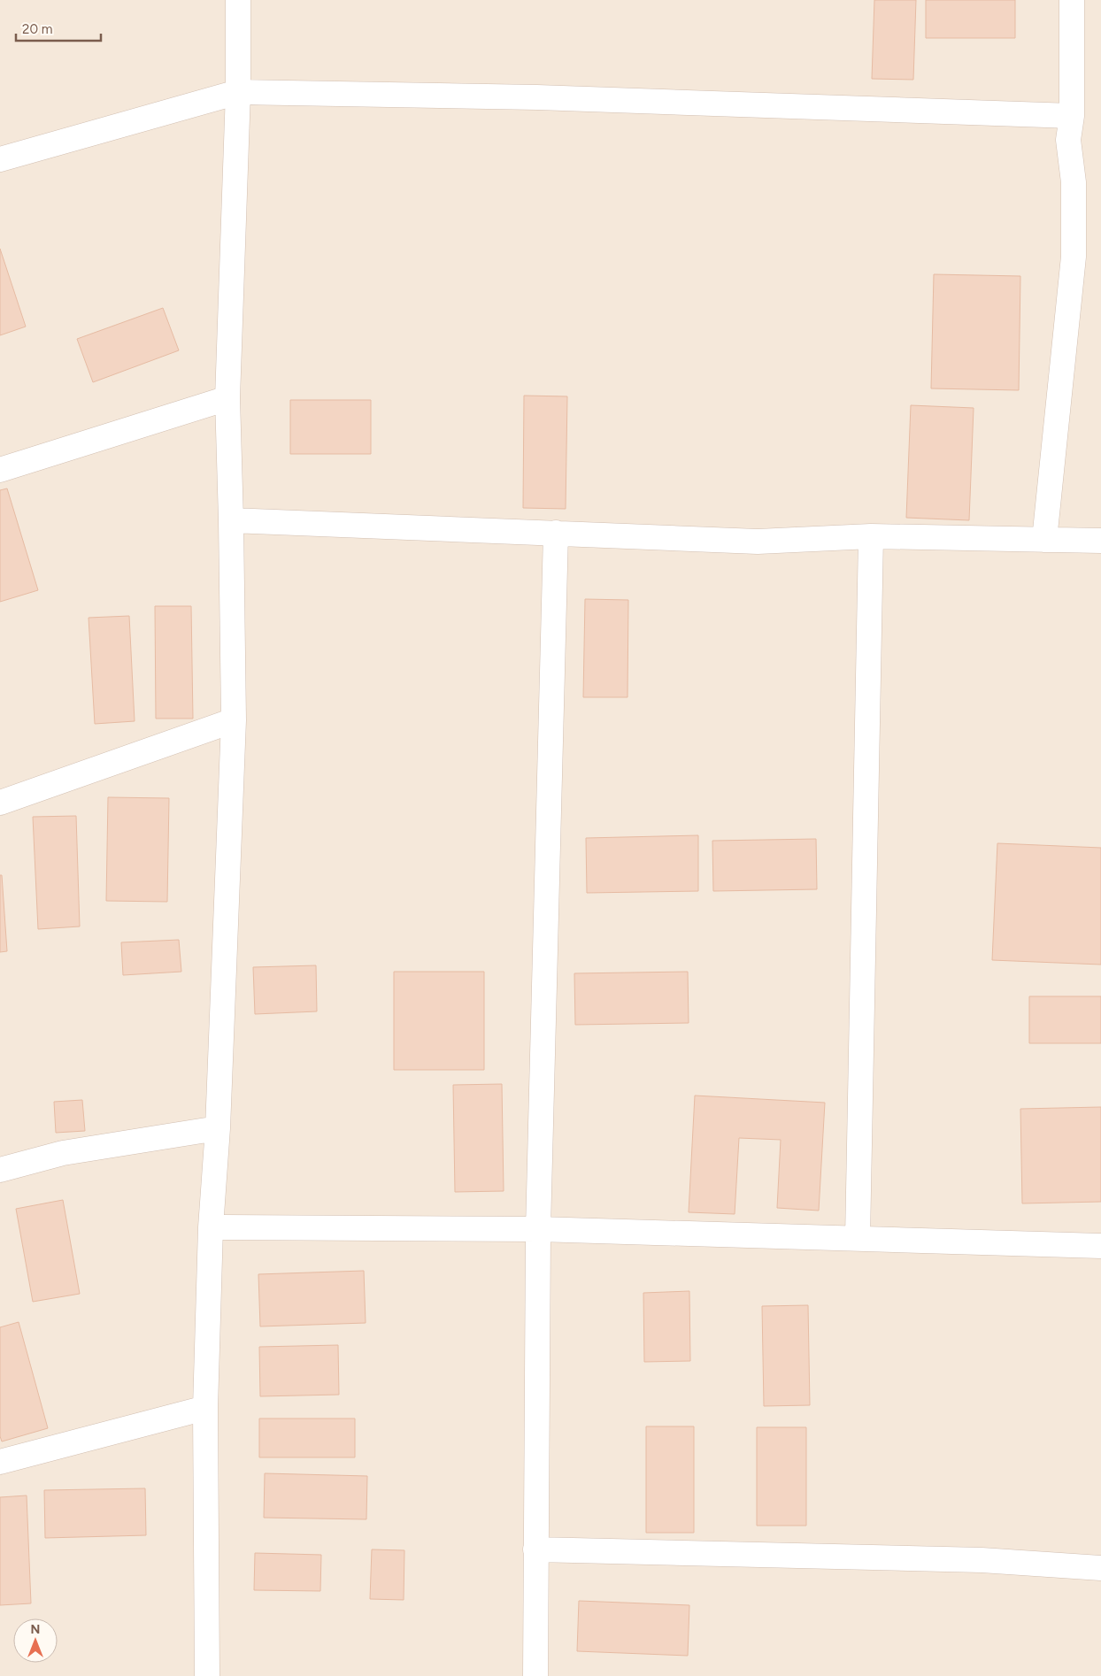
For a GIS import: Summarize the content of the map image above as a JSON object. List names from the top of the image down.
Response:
{
  "scale_bar": "20 m",
  "north": "top"
}
